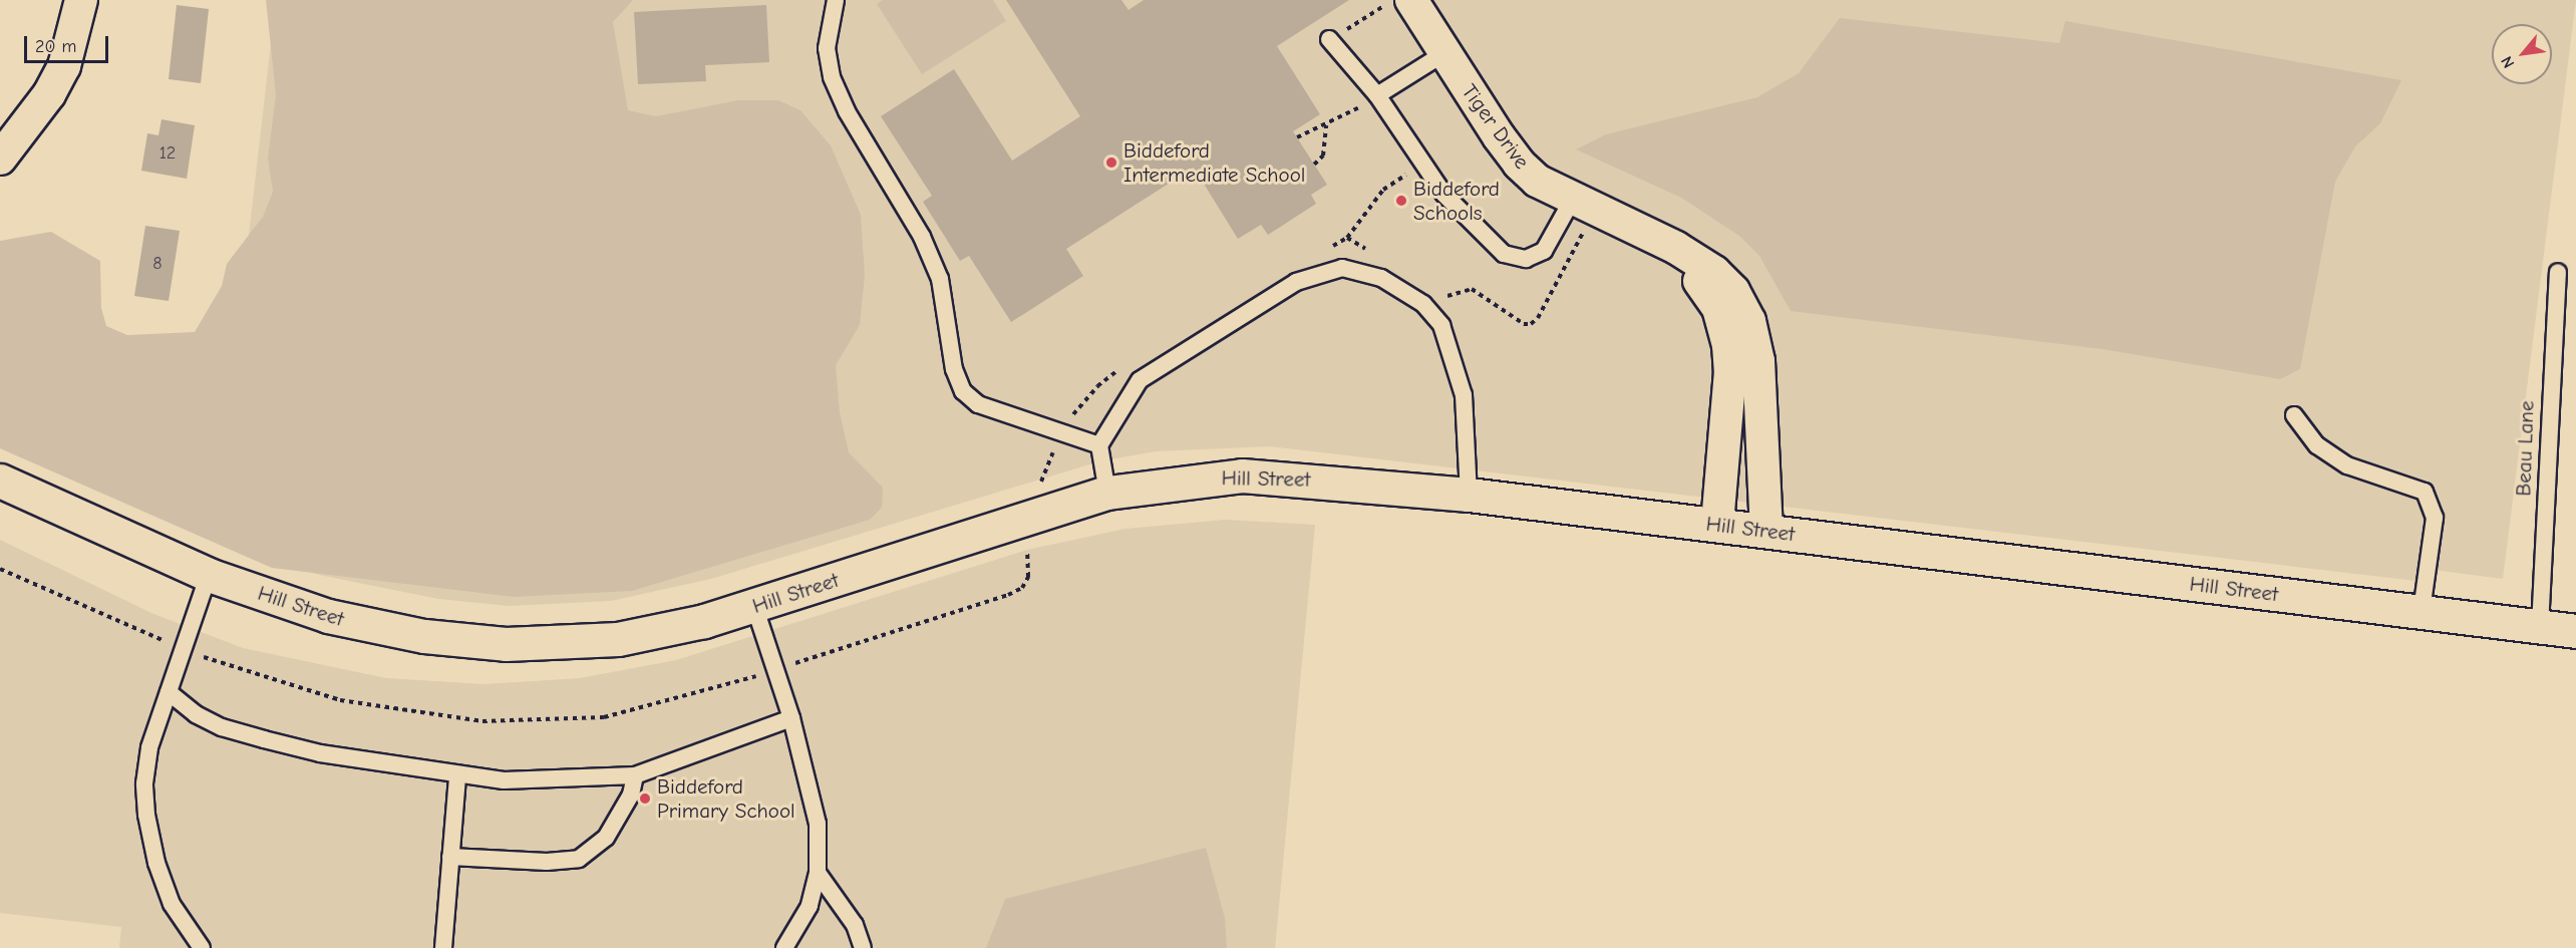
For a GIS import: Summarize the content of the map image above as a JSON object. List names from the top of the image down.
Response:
{
  "streets": {
    "street": ["Tiger Drive", "Hill Street"],
    "lane": ["Beau Lane"]
  },
  "crossings": [
    ["Tiger Drive", "Hill Street"],
    ["Beau Lane", "Hill Street"]
  ],
  "places": ["Biddeford Intermediate School", "Biddeford Schools", "Biddeford Primary School"],
  "house_numbers": ["12", "8"],
  "scale_bar": "20 m",
  "north": "bottom left"
}
